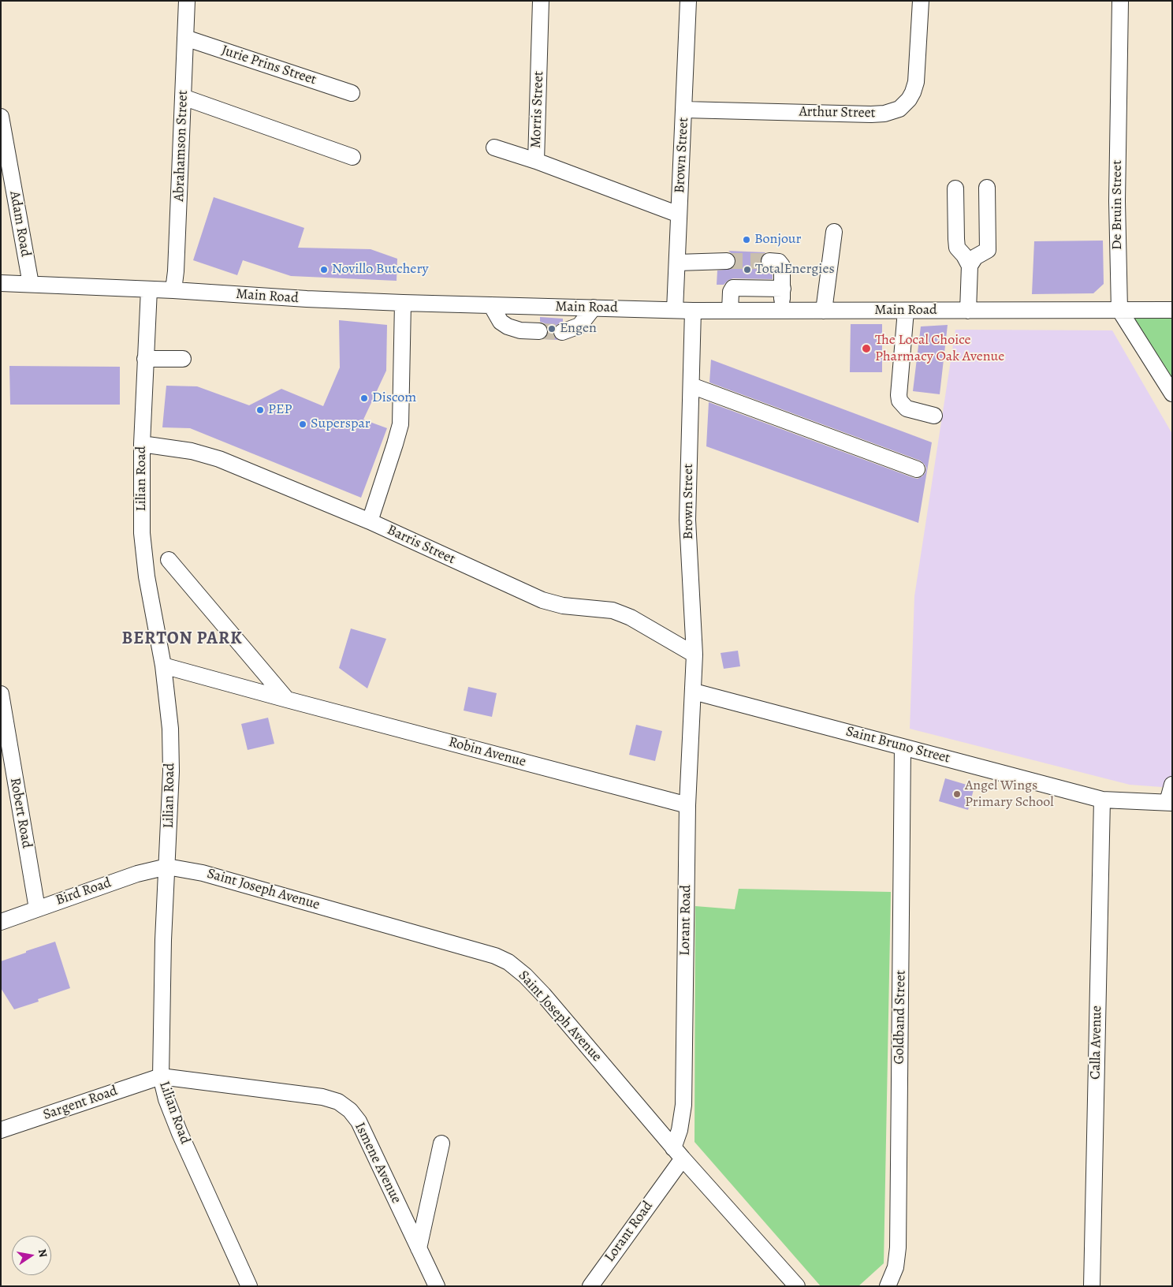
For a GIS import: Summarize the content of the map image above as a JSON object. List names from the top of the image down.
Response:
{
  "streets": {
    "street": [
      "Jurie Prins Street",
      "Morris Street",
      "Arthur Street",
      "Abrahamson Street",
      "Brown Street",
      "De Bruin Street",
      "Adam Road",
      "Main Road",
      "Lilian Road",
      "Barris Street",
      "Saint Bruno Street",
      "Robin Avenue",
      "Robert Road",
      "Saint Joseph Avenue",
      "Bird Road",
      "Lorant Road",
      "Goldband Street",
      "Calla Avenue",
      "Sargent Road",
      "Ismene Avenue"
    ]
  },
  "crossings": [
    ["Jurie Prins Street", "Abrahamson Street"],
    ["Morris Street", "Brown Street"],
    ["Arthur Street", "Brown Street"],
    ["Abrahamson Street", "Main Road"],
    ["Brown Street", "Main Road"],
    ["Brown Street", "Barris Street"],
    ["Brown Street", "Saint Bruno Street"],
    ["Brown Street", "Lorant Road"],
    ["De Bruin Street", "Main Road"],
    ["Adam Road", "Main Road"],
    ["Main Road", "Lilian Road"],
    ["Lilian Road", "Barris Street"],
    ["Lilian Road", "Robin Avenue"],
    ["Lilian Road", "Saint Joseph Avenue"],
    ["Lilian Road", "Bird Road"],
    ["Lilian Road", "Sargent Road"],
    ["Lilian Road", "Ismene Avenue"],
    ["Saint Bruno Street", "Lorant Road"],
    ["Saint Bruno Street", "Goldband Street"],
    ["Saint Bruno Street", "Calla Avenue"],
    ["Robin Avenue", "Lorant Road"],
    ["Robert Road", "Bird Road"],
    ["Saint Joseph Avenue", "Bird Road"],
    ["Saint Joseph Avenue", "Lorant Road"],
    ["Sargent Road", "Ismene Avenue"]
  ],
  "districts": ["BERTON PARK"],
  "places": [
    "Bonjour",
    "Novillo Butchery",
    "TotalEnergies",
    "Engen",
    "The Local Choice Pharmacy Oak Avenue",
    "Discom",
    "PEP",
    "Superspar",
    "Angel Wings Primary School"
  ],
  "north": "right"
}
